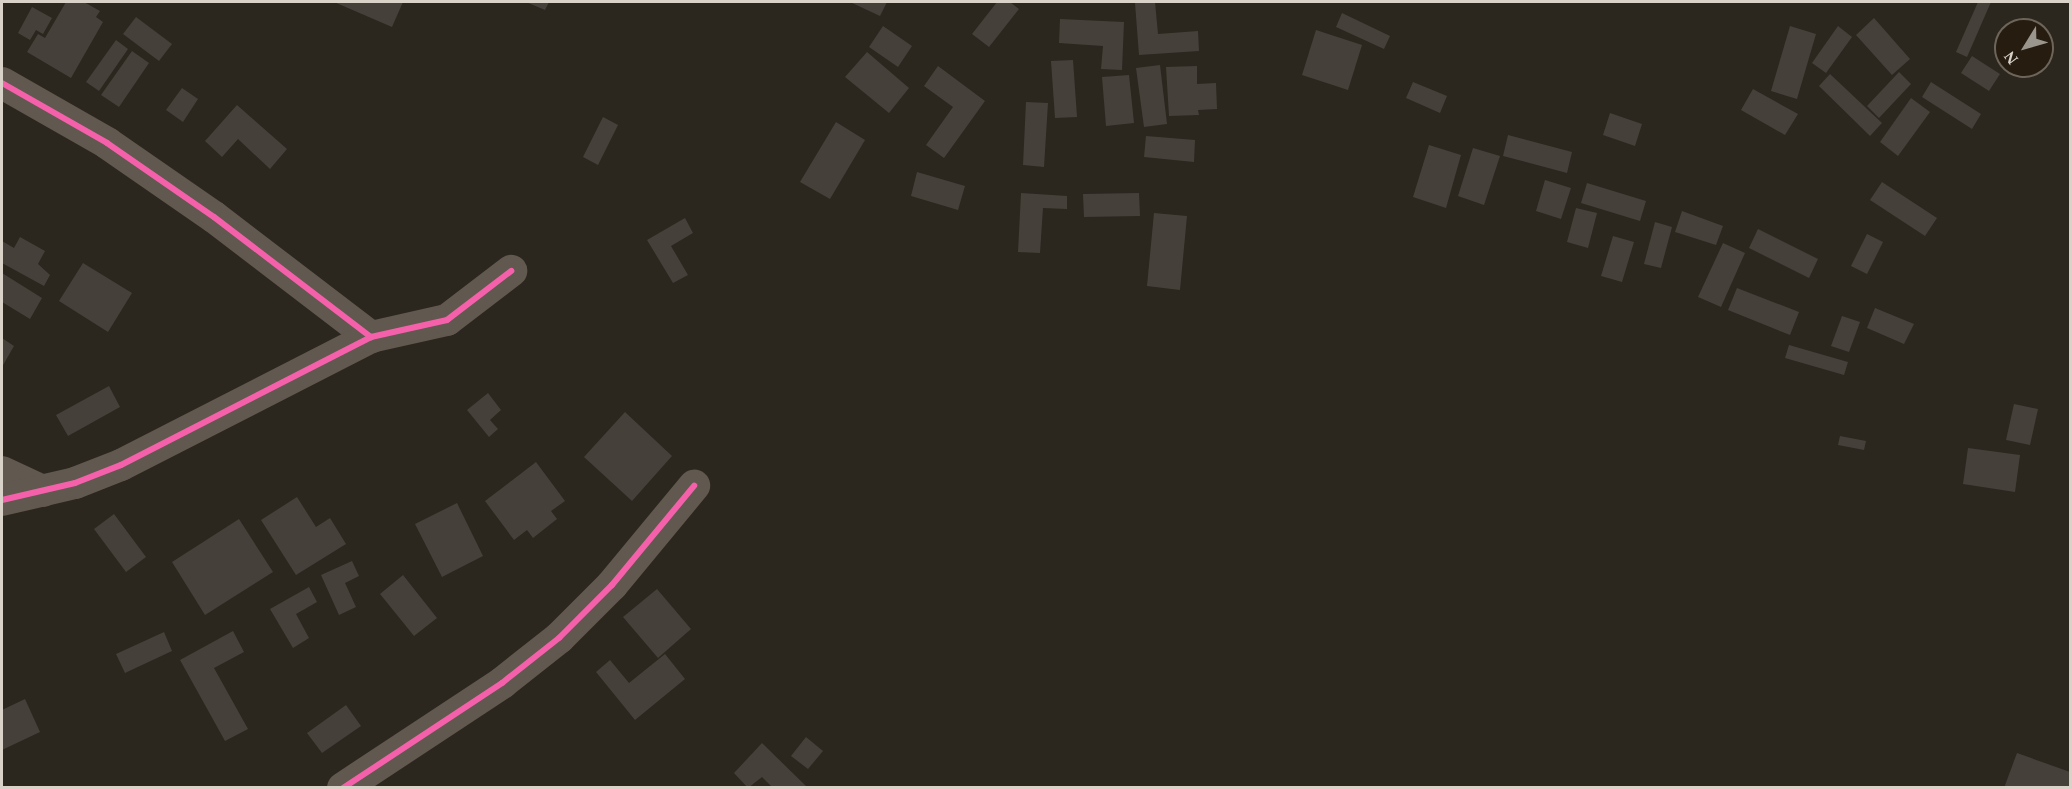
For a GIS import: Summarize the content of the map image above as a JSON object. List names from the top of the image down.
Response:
{
  "north": "bottom left"
}
